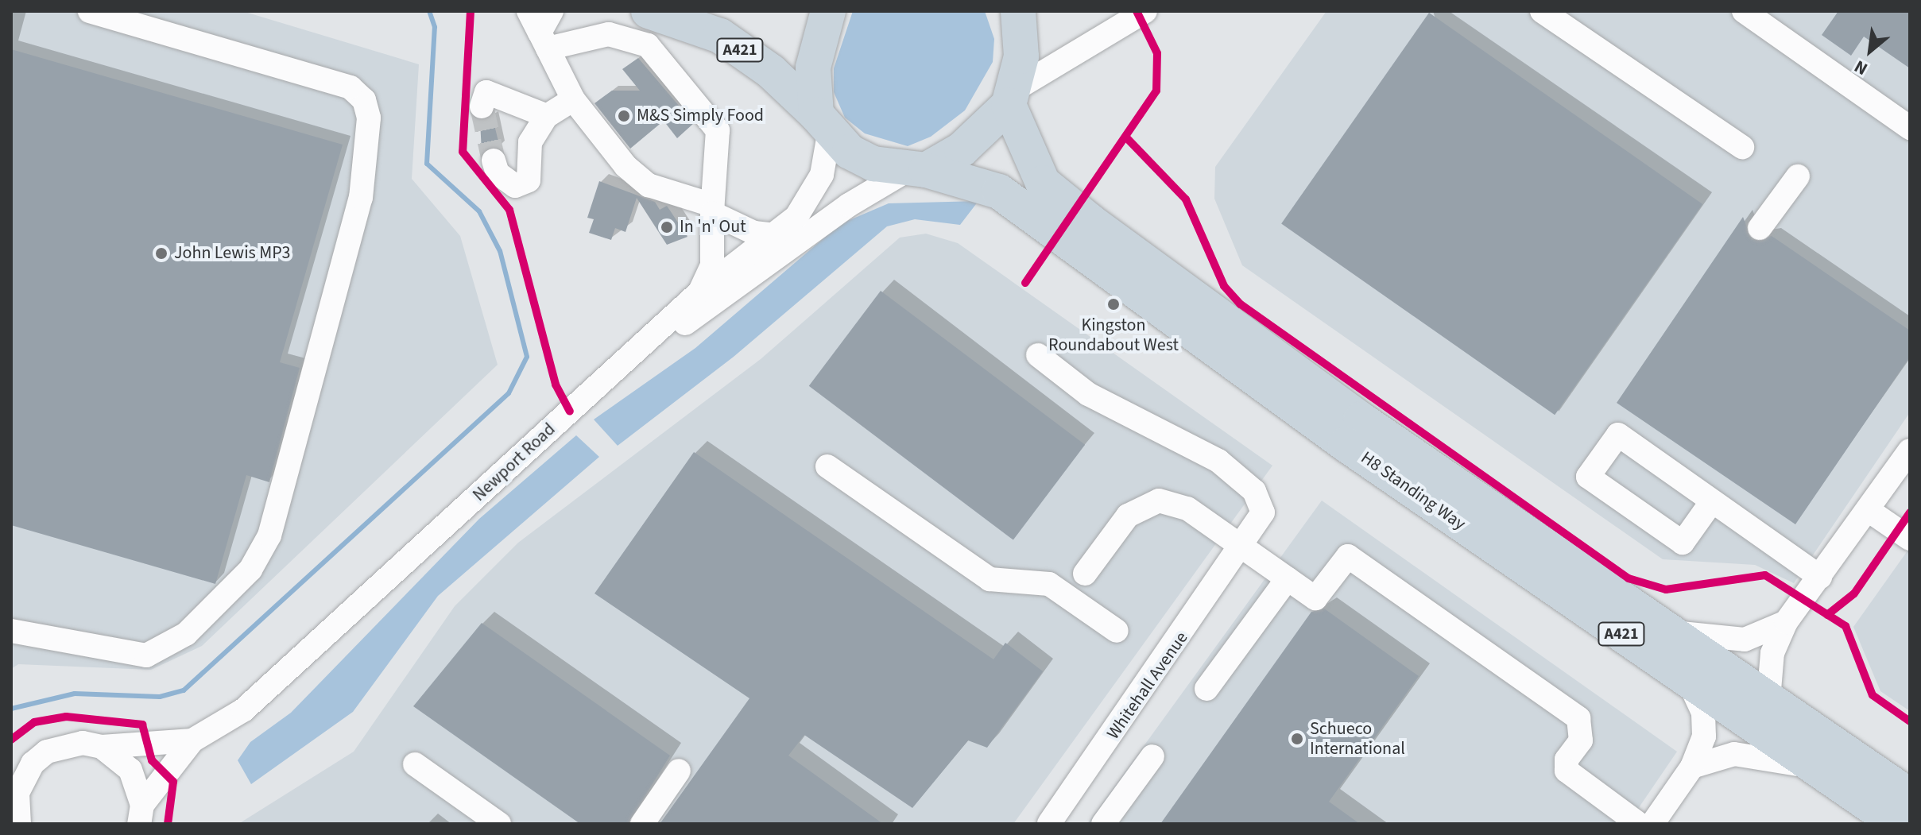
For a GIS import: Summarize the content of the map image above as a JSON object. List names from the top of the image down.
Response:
{
  "streets": {
    "highway": ["A421", "H8 Standing Way"],
    "street": ["Newport Road", "Whitehall Avenue"]
  },
  "crossings": [
    ["A421", "Newport Road"],
    ["A421", "H8 Standing Way"],
    ["Newport Road", "H8 Standing Way"]
  ],
  "places": [
    "M&S Simply Food",
    "In 'n' Out",
    "John Lewis MP3",
    "Kingston Roundabout West",
    "Schueco International"
  ],
  "north": "bottom left"
}
